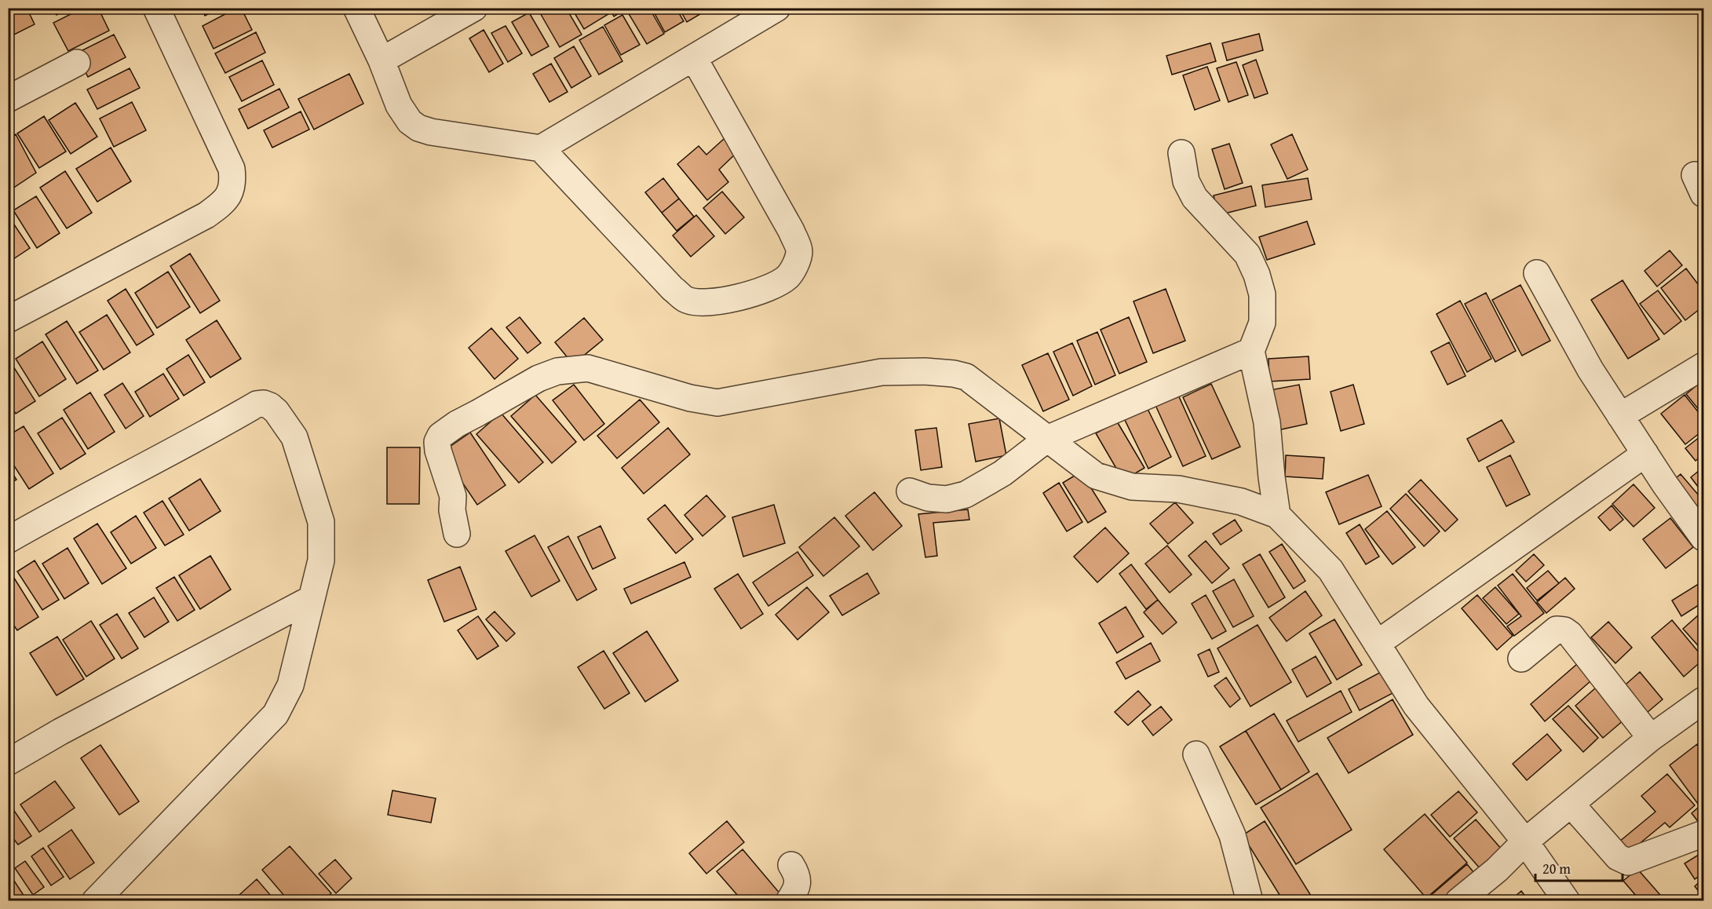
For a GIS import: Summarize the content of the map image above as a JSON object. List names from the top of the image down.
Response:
{
  "scale_bar": "20 m"
}
